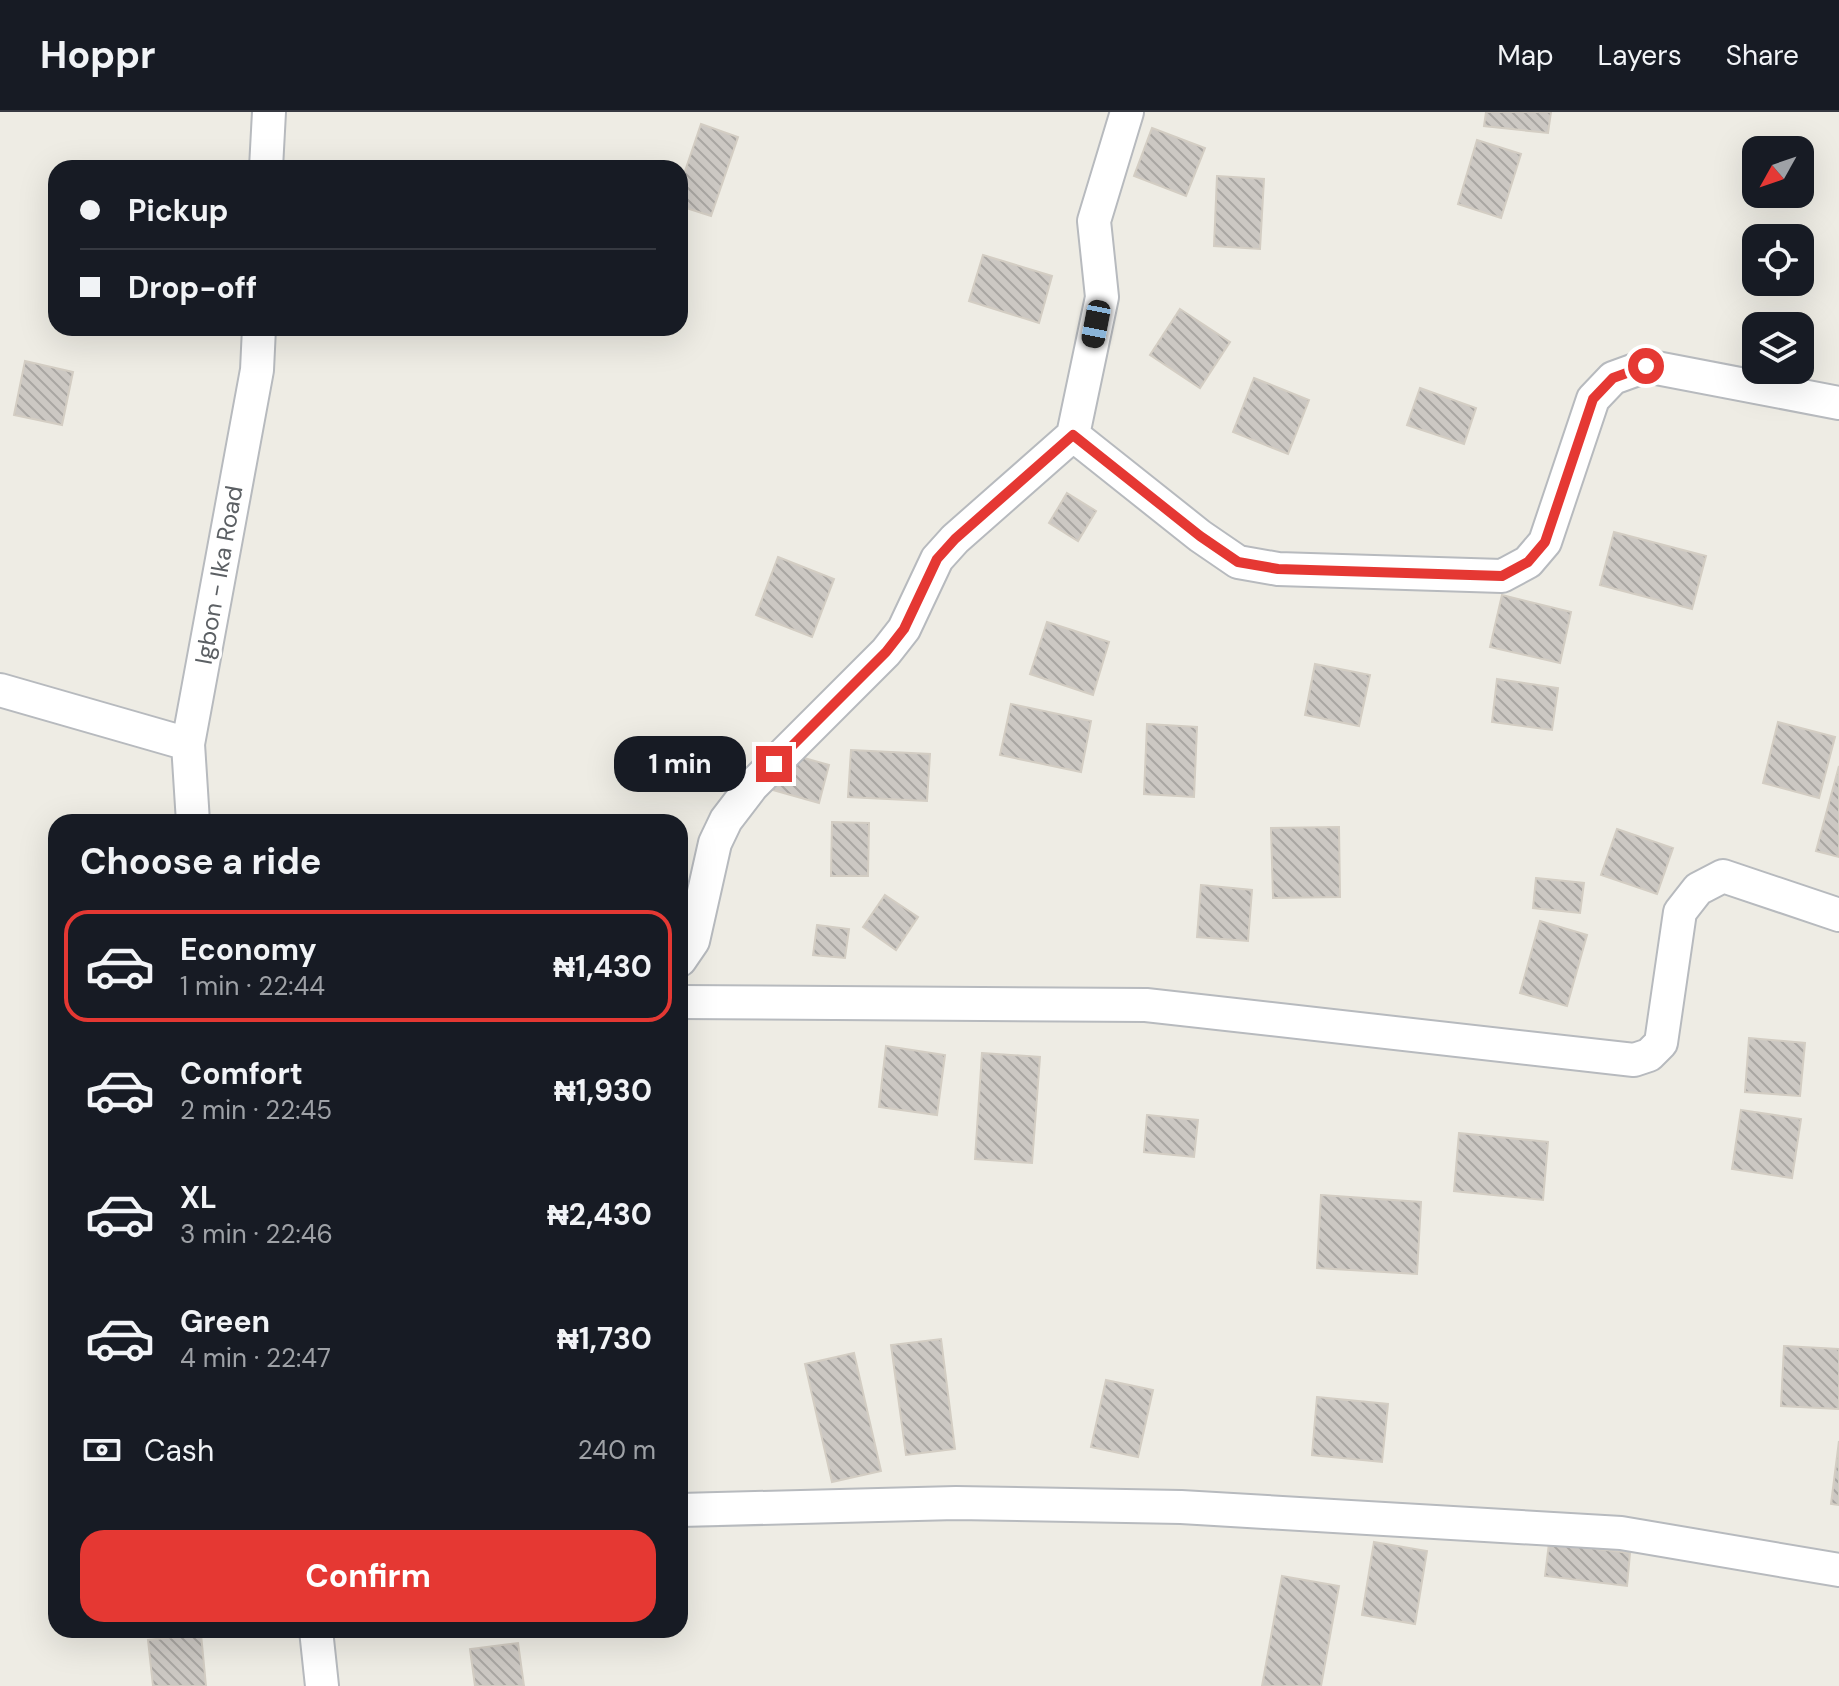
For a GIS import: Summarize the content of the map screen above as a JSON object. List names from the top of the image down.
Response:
{
  "streets": {
    "street": ["Igbon - Ika Road"]
  },
  "north": "bottom left",
  "page": {
    "header": "Hoppr",
    "nav": ["Map", "Layers", "Share"],
    "banner": ["Pickup", "Drop-off"],
    "bubble": "1 min",
    "heading": "Choose a ride",
    "list": [
      {
        "name": "Economy",
        "note": "1 min · 22:44",
        "value": "₦1,430"
      },
      {
        "name": "Comfort",
        "note": "2 min · 22:45",
        "value": "₦1,930"
      },
      {
        "name": "XL",
        "note": "3 min · 22:46",
        "value": "₦2,430"
      },
      {
        "name": "Green",
        "note": "4 min · 22:47",
        "value": "₦1,730"
      }
    ],
    "pay": ["Cash", "240 m"],
    "buttons": "Confirm"
  }
}
